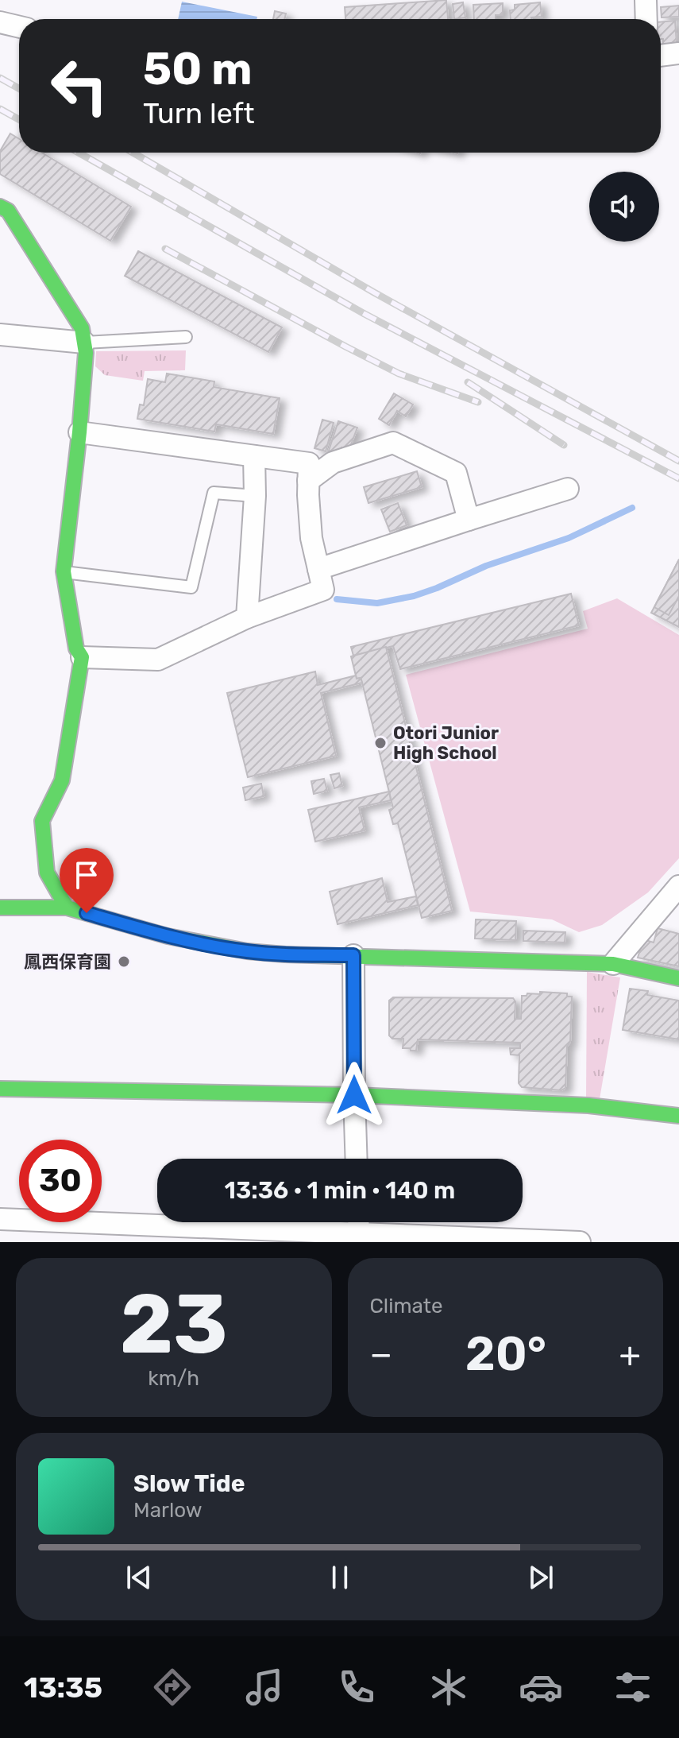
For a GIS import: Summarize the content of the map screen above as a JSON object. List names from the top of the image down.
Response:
{
  "places": ["Otori Junior High School", "鳳西保育園"],
  "page": {
    "turn": ["50 m", "Turn left"],
    "limit": "30",
    "trip": "13:36 · 1 min · 140 m",
    "tile": [
      ["23", "km/h"],
      "Climate"
    ],
    "heat": ["−", "20°", "+"],
    "song": ["Slow Tide", "Marlow"],
    "tabs": "13:35"
  }
}
